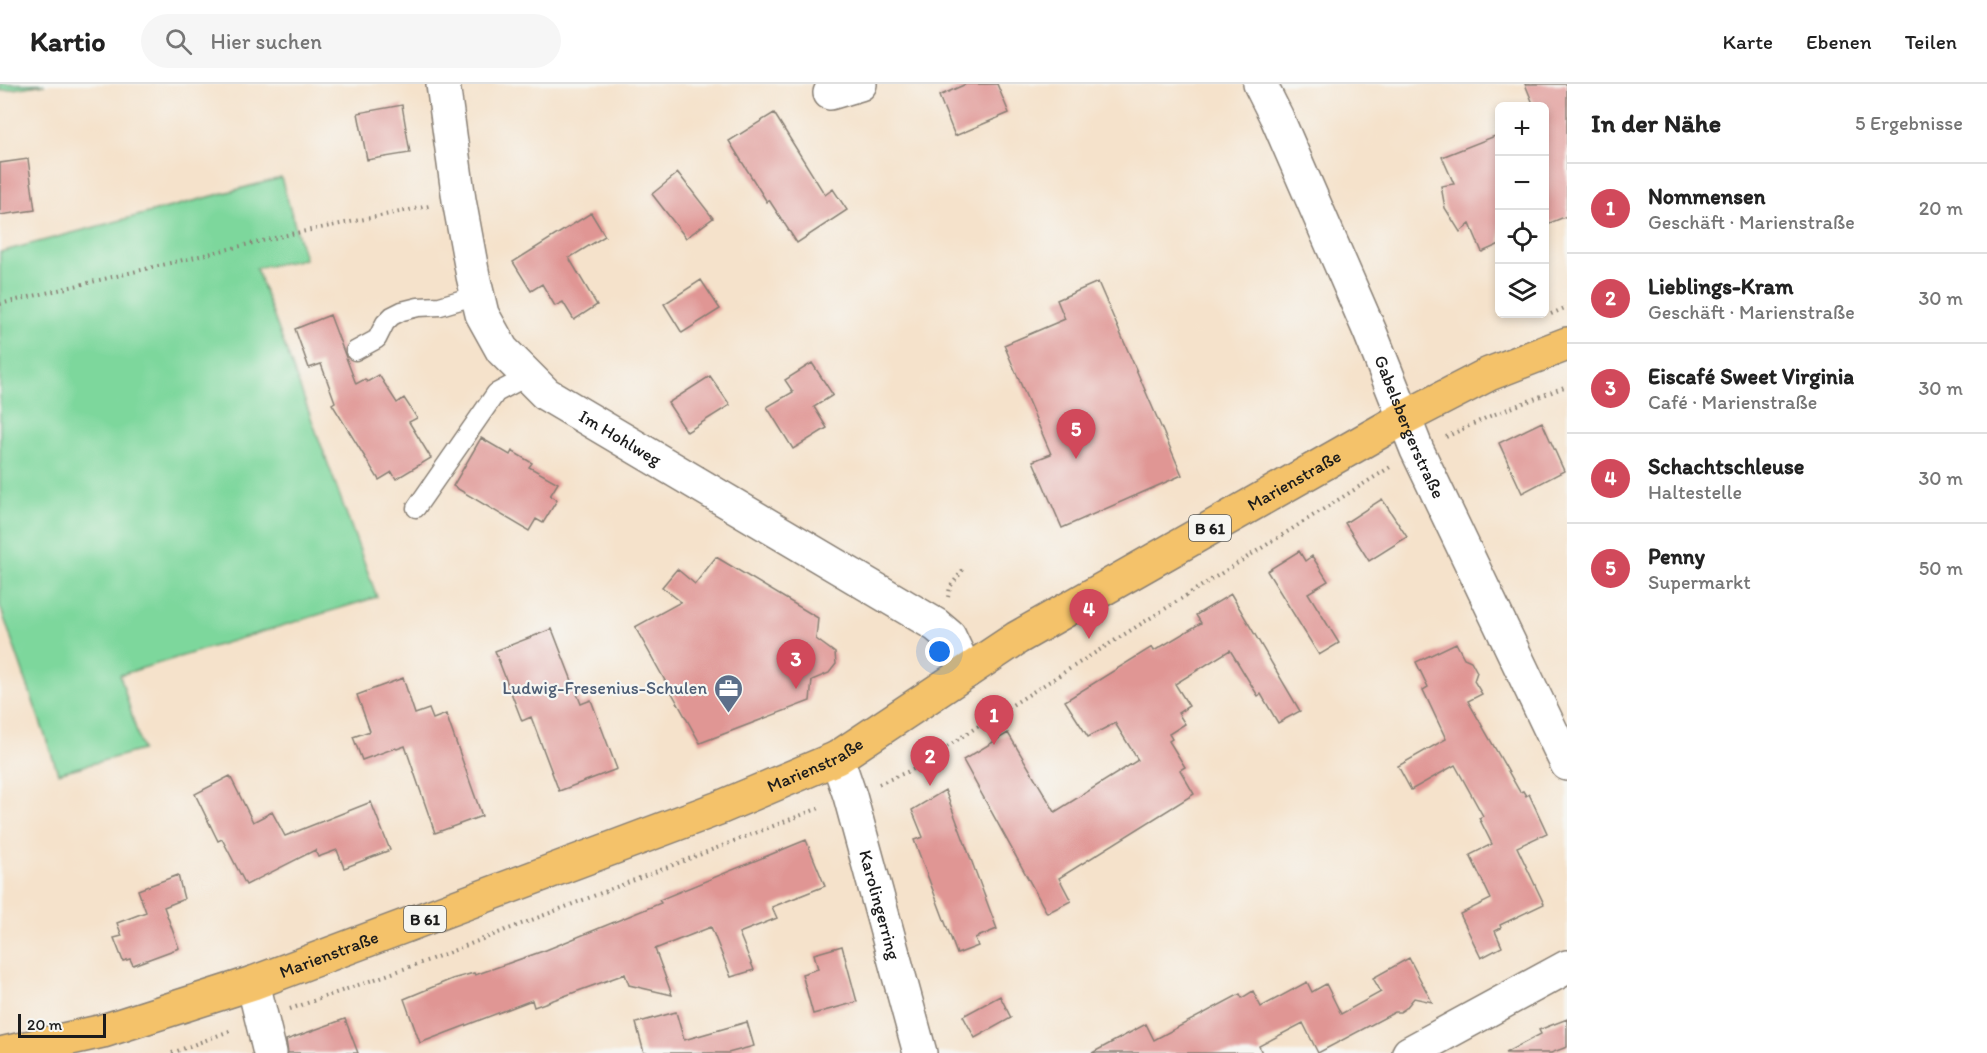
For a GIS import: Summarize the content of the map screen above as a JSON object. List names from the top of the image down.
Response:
{
  "streets": {
    "main road": ["Marienstraße", "B 61"],
    "street": ["Gabelsbergerstraße", "Im Hohlweg", "Karolingerring"]
  },
  "crossings": [
    ["Gabelsbergerstraße", "Marienstraße"],
    ["Im Hohlweg", "Marienstraße"],
    ["Marienstraße", "Karolingerring"]
  ],
  "places": {
    "office": ["Ludwig-Fresenius-Schulen"]
  },
  "scale_bar": "20 m",
  "page": {
    "header": "Kartio",
    "search": "Hier suchen",
    "nav": ["Karte", "Ebenen", "Teilen"],
    "heading": ["In der Nähe", "5 Ergebnisse"],
    "map_buttons": ["+", "−"],
    "list": [
      {
        "mark": "1",
        "name": "Nommensen",
        "note": "Geschäft · Marienstraße",
        "value": "20 m"
      },
      {
        "mark": "2",
        "name": "Lieblings-Kram",
        "note": "Geschäft · Marienstraße",
        "value": "30 m"
      },
      {
        "mark": "3",
        "name": "Eiscafé Sweet Virginia",
        "note": "Café · Marienstraße",
        "value": "30 m"
      },
      {
        "mark": "4",
        "name": "Schachtschleuse",
        "note": "Haltestelle",
        "value": "30 m"
      },
      {
        "mark": "5",
        "name": "Penny",
        "note": "Supermarkt",
        "value": "50 m"
      }
    ],
    "pins": [
      "5",
      "4",
      "3",
      "1",
      "2"
    ],
    "scale": "20 m"
  }
}
